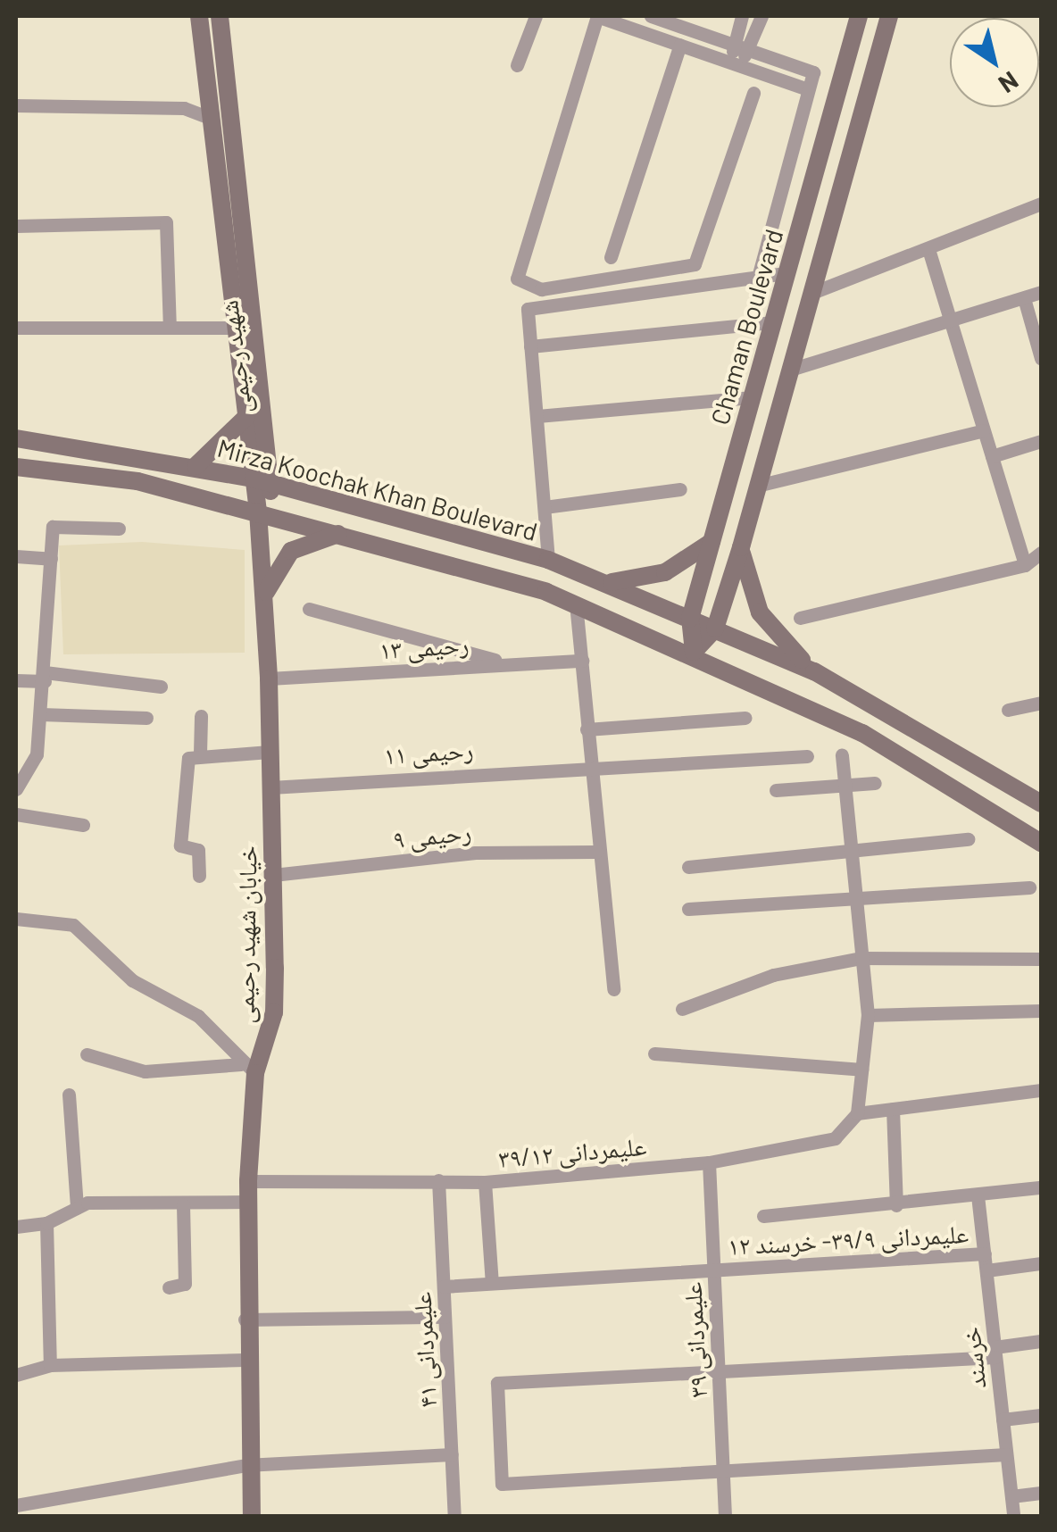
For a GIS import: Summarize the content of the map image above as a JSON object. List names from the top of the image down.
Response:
{
  "streets": {
    "main road": [
      "Chaman Boulevard",
      "شهید رحیمی",
      "Mirza Koochak Khan Boulevard",
      "خیابان شهید رحیمی"
    ],
    "street": [
      "رحیمی ۱۳",
      "رحیمی ۱۱",
      "رحیمی ۹",
      "علیمردانی ۳۹/۱۲",
      "علیمردانی ۳۹/۹- خرسند ۱۲",
      "علیمردانی ۳۹",
      "علیمردانی ۴۱",
      "خرسند"
    ]
  },
  "crossings": [
    ["Chaman Boulevard", "Mirza Koochak Khan Boulevard"],
    ["شهید رحیمی", "Mirza Koochak Khan Boulevard"],
    ["شهید رحیمی", "خیابان شهید رحیمی"],
    ["رحیمی ۱۳", "خیابان شهید رحیمی"],
    ["رحیمی ۱۱", "خیابان شهید رحیمی"],
    ["رحیمی ۹", "خیابان شهید رحیمی"],
    ["خیابان شهید رحیمی", "علیمردانی ۳۹/۱۲"],
    ["علیمردانی ۳۹/۱۲", "علیمردانی ۳۹"],
    ["علیمردانی ۳۹/۱۲", "علیمردانی ۴۱"],
    ["علیمردانی ۳۹/۹- خرسند ۱۲", "علیمردانی ۳۹"],
    ["علیمردانی ۳۹/۹- خرسند ۱۲", "علیمردانی ۴۱"],
    ["علیمردانی ۳۹/۹- خرسند ۱۲", "خرسند"]
  ],
  "north": "bottom right"
}
